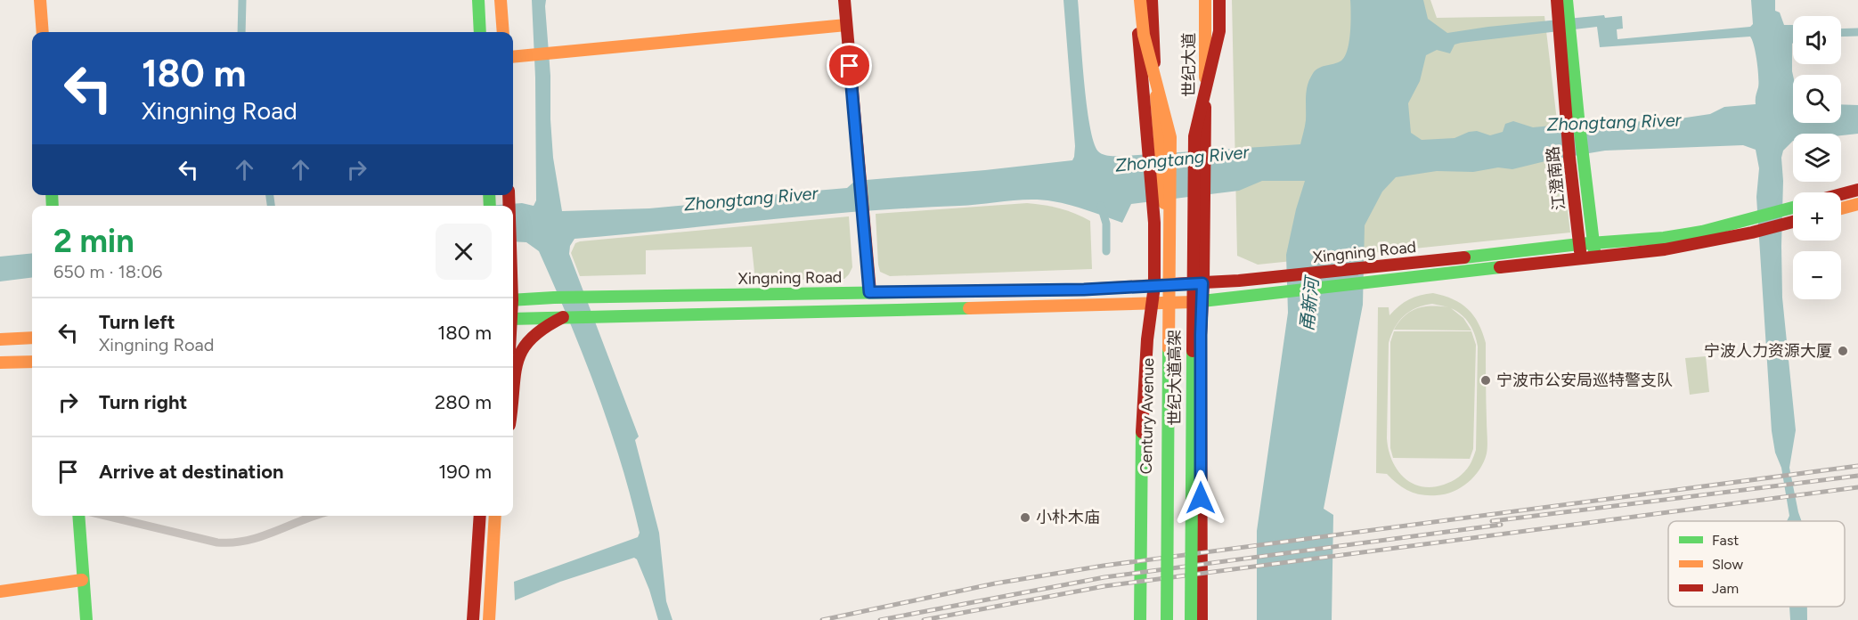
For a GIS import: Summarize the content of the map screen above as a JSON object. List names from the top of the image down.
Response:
{
  "streets": {
    "main road": [
      "世纪大道",
      "江澄南路",
      "Xingning Road",
      "世纪大道高架",
      "Century Avenue"
    ]
  },
  "crossings": [
    ["世纪大道", "世纪大道高架"],
    ["世纪大道", "Century Avenue"],
    ["江澄南路", "Xingning Road"],
    ["Xingning Road", "Century Avenue"]
  ],
  "water": ["Zhongtang River", "甬新河"],
  "places": ["宁波人力资源大厦", "宁波市公安局巡特警支队", "小朴木庙"],
  "legend": ["Fast", "Slow", "Jam"],
  "page": {
    "map_buttons": ["+", "−"],
    "turn": ["180 m", "Xingning Road"],
    "heading": ["2 min", "650 m · 18:06"],
    "list": [
      {
        "name": "Turn left",
        "note": "Xingning Road",
        "value": "180 m"
      },
      {
        "name": "Turn right",
        "value": "280 m"
      },
      {
        "name": "Arrive at destination",
        "value": "190 m"
      }
    ]
  }
}
